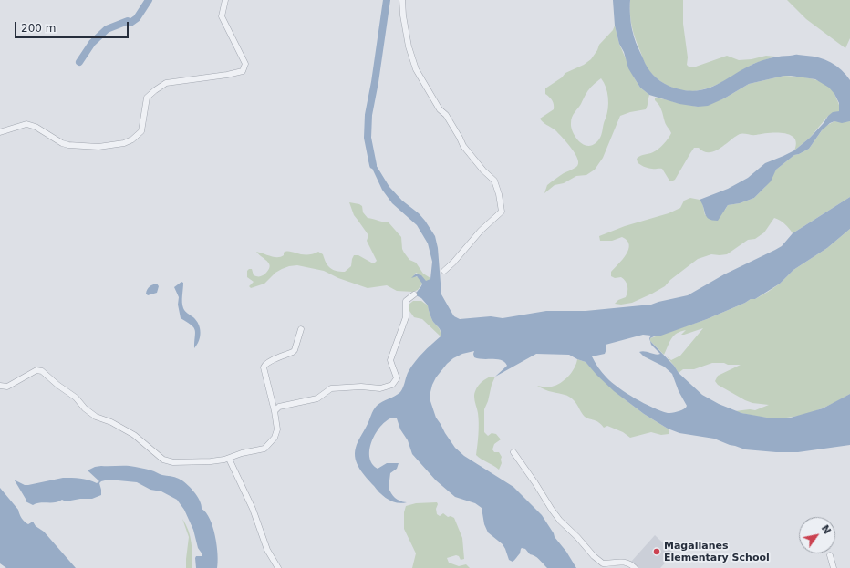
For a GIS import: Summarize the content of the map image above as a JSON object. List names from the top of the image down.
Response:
{
  "places": ["Magallanes Elementary School"],
  "scale_bar": "200 m",
  "north": "top right"
}
